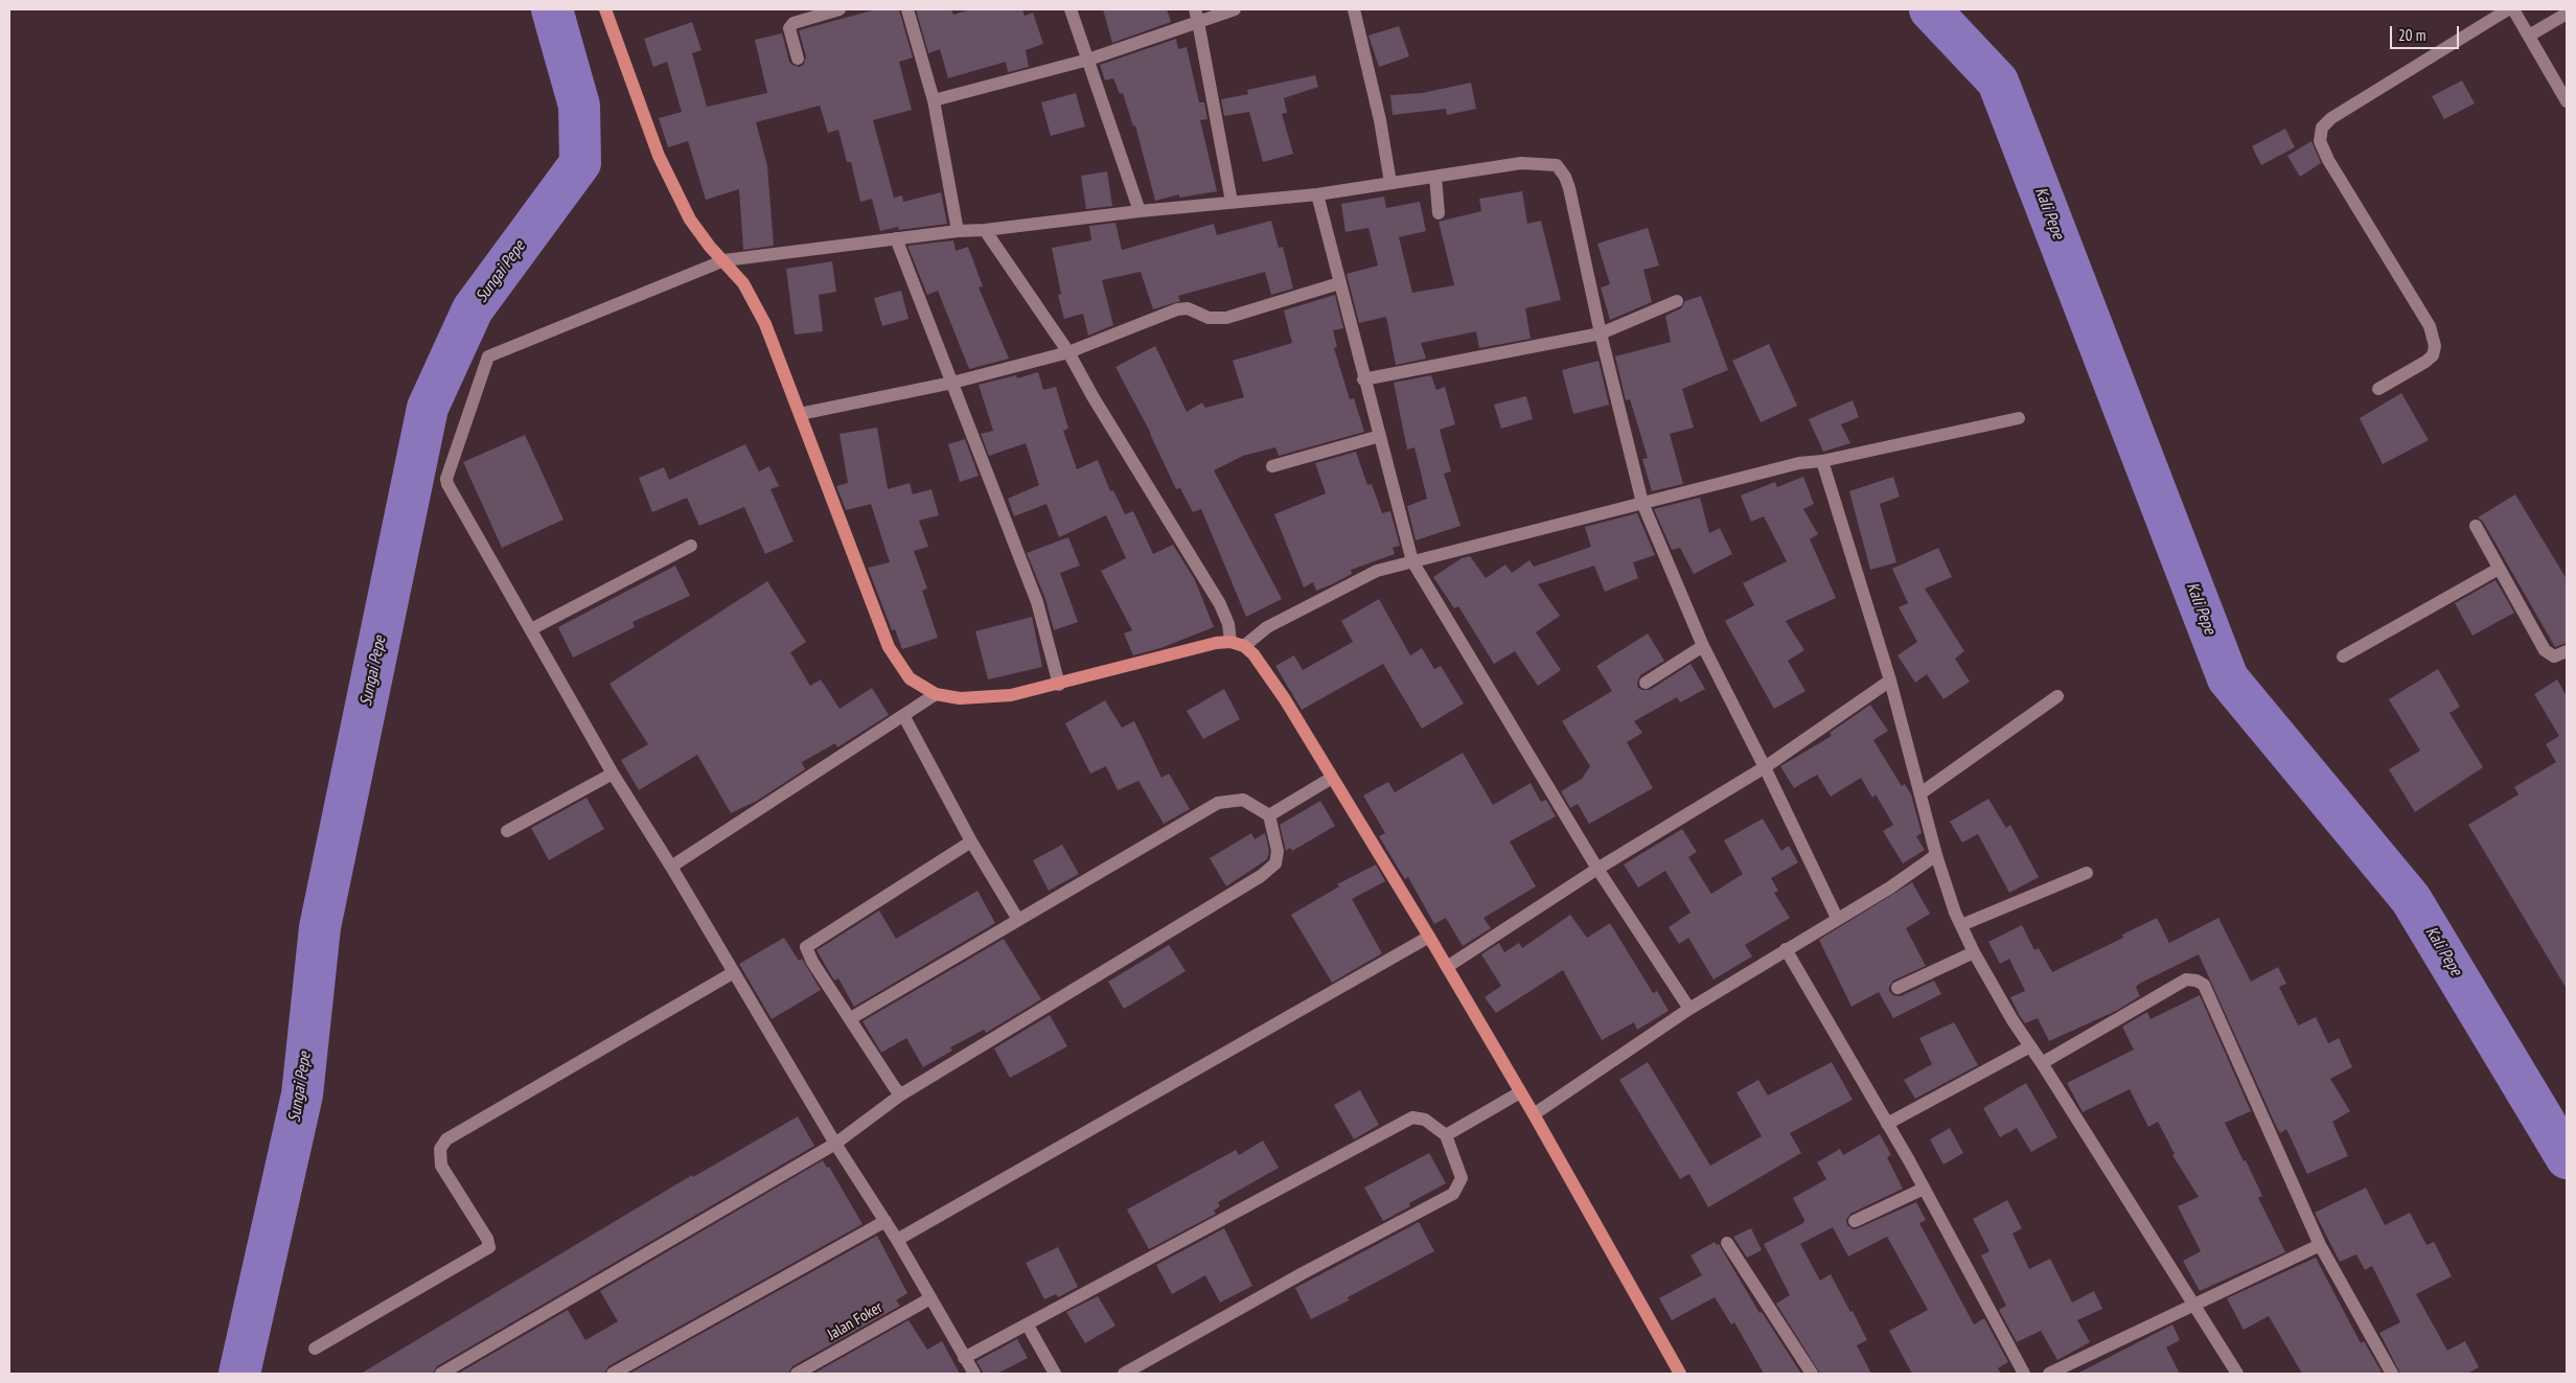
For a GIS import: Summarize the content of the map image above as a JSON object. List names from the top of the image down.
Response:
{
  "streets": {
    "street": ["Jalan Foker"]
  },
  "water": ["Kali Pepe", "Sungai Pepe"],
  "scale_bar": "20 m"
}
